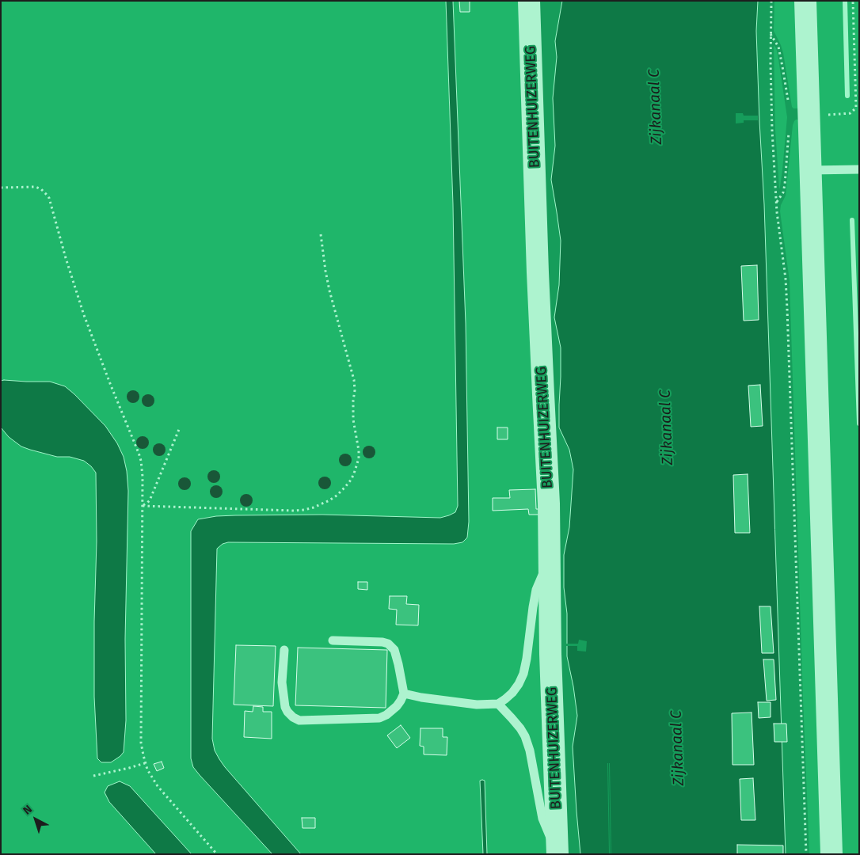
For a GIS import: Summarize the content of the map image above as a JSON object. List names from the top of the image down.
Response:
{
  "streets": {
    "street": ["BUITENHUIZERWEG"]
  },
  "water": ["Zijkanaal C"],
  "north": "top left"
}
